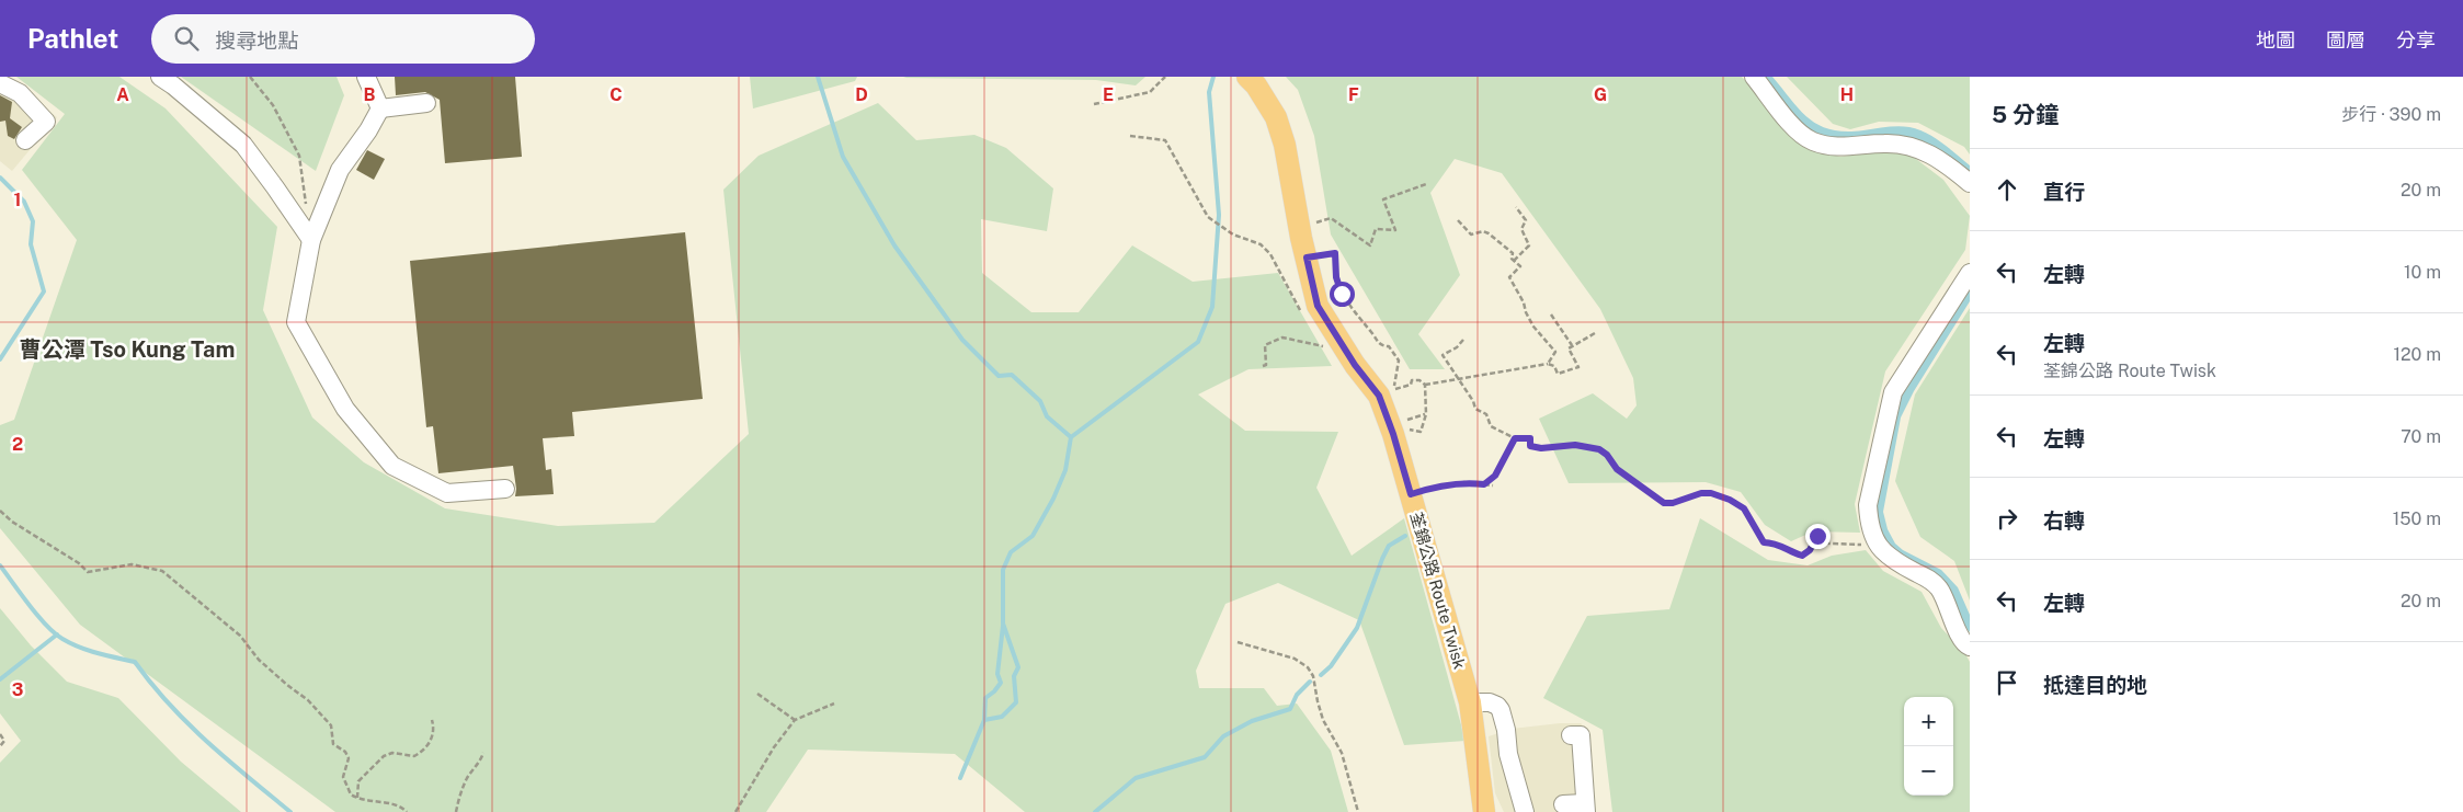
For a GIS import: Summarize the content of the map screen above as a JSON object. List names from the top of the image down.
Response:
{
  "streets": {
    "main road": ["荃錦公路 Route Twisk"]
  },
  "districts": ["曹公潭 Tso Kung Tam"],
  "page": {
    "header": "Pathlet",
    "search": "搜尋地點",
    "nav": ["地圖", "圖層", "分享"],
    "heading": ["5 分鐘", "步行 · 390 m"],
    "list": [
      ["直行", "20 m"],
      ["左轉", "10 m"],
      ["左轉", "荃錦公路 Route Twisk", "120 m"],
      ["左轉", "70 m"],
      ["右轉", "150 m"],
      ["左轉", "20 m"],
      "抵達目的地"
    ],
    "map_buttons": ["+", "−"]
  },
  "grid": {
    "columns": [
      "A",
      "B",
      "C",
      "D",
      "E",
      "F",
      "G",
      "H"
    ],
    "rows": ["1", "2", "3"]
  }
}
